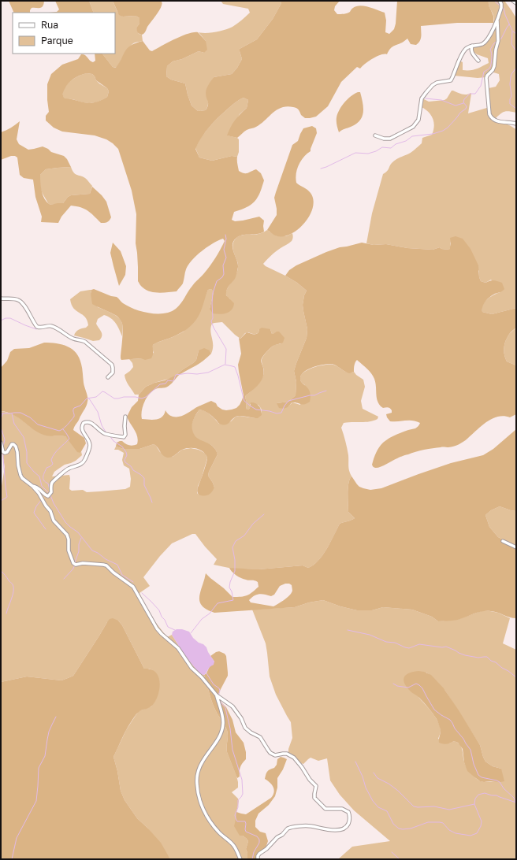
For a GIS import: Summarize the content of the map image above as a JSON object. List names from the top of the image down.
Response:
{
  "legend": ["Rua", "Parque"]
}
